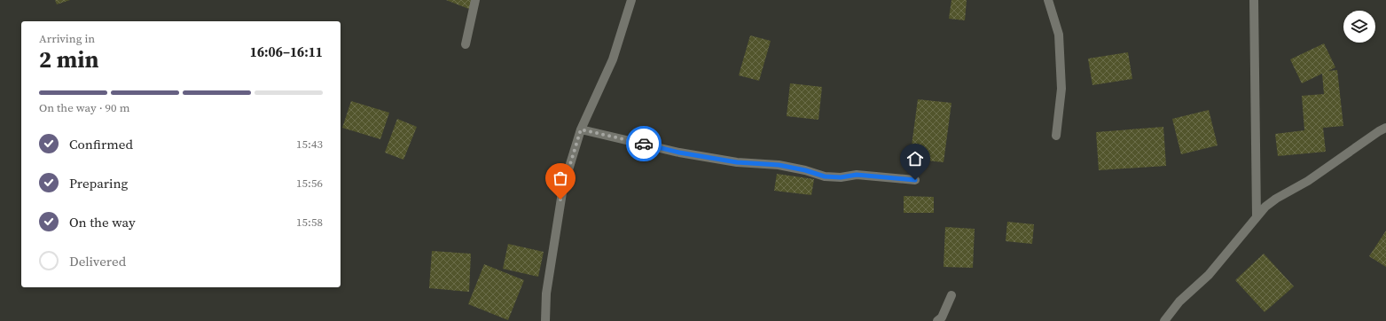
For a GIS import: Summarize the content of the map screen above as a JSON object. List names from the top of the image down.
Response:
{
  "page": {
    "heading": ["2 min", "Arriving in", "16:06–16:11"],
    "bar": "On the way · 90 m",
    "list": [
      ["Confirmed", "15:43"],
      ["Preparing", "15:56"],
      ["On the way", "15:58"],
      "Delivered"
    ]
  }
}
